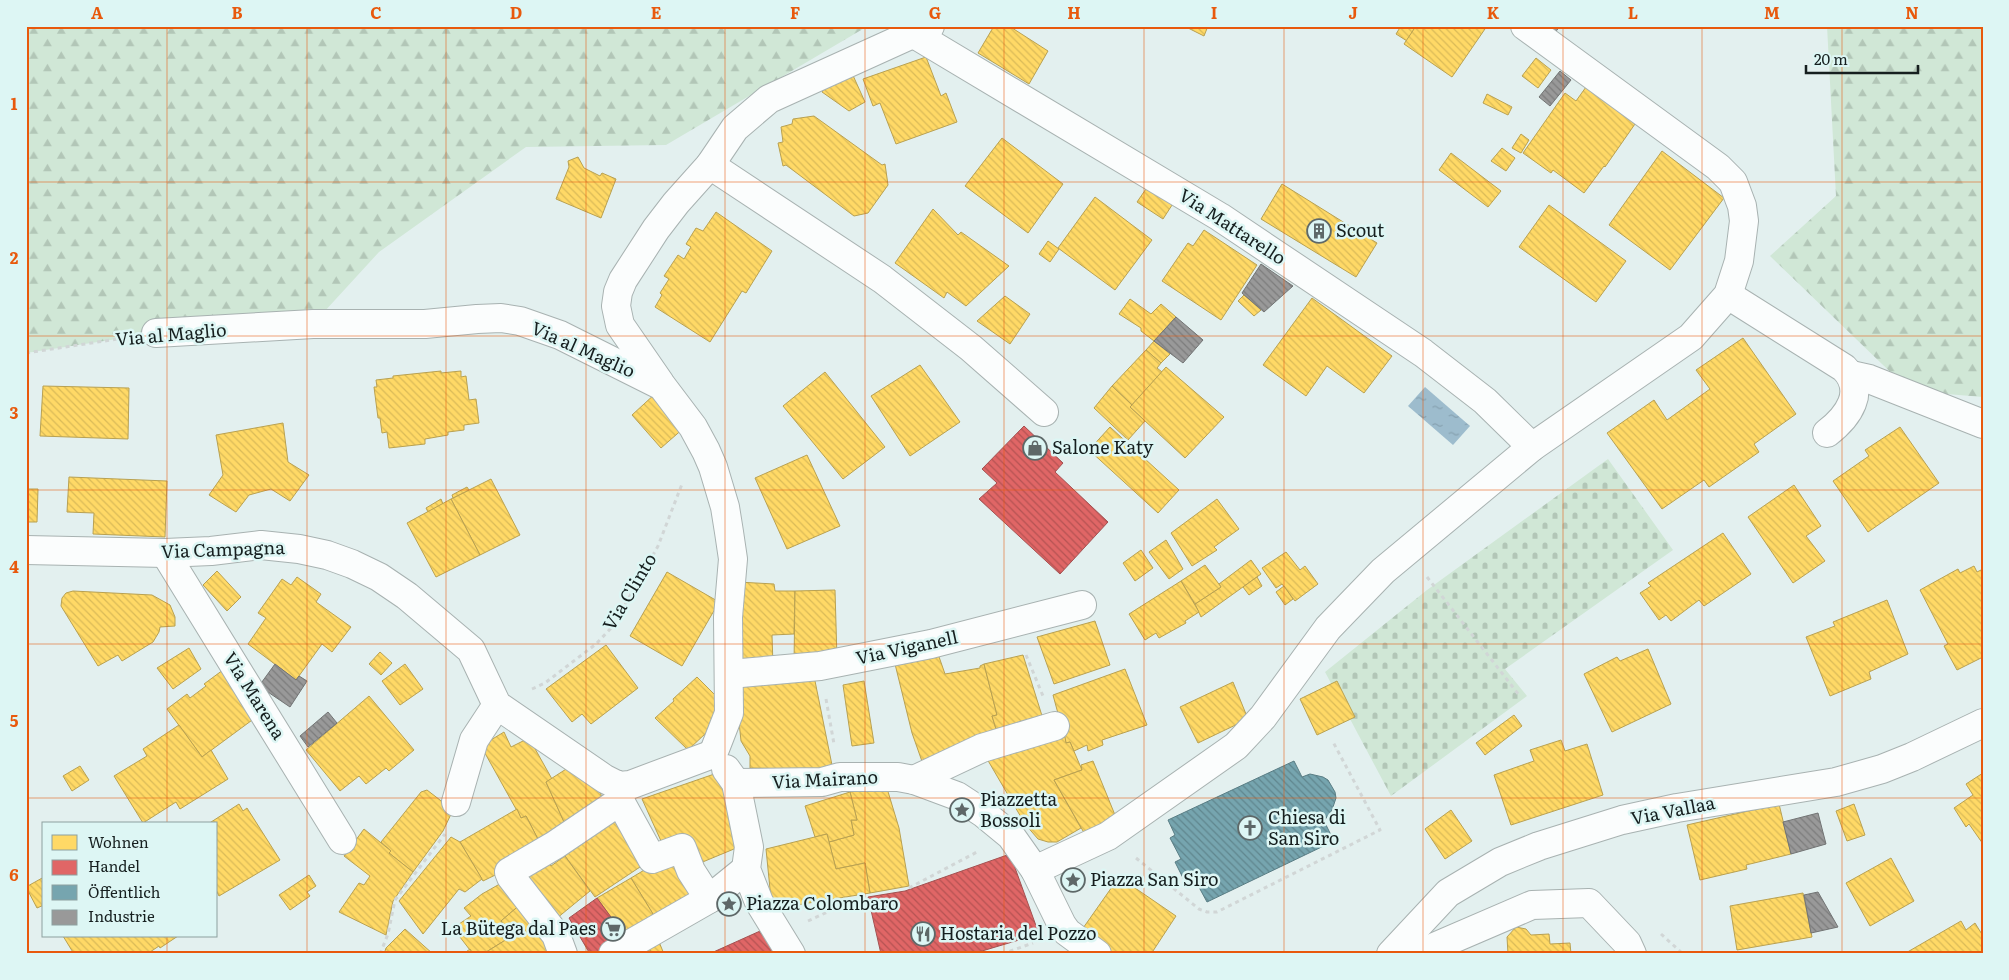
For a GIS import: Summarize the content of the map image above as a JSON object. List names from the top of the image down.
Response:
{
  "streets": {
    "street": [
      "Via Mattarello",
      "Via al Maglio",
      "Via Campagna",
      "Via Viganell",
      "Via Marena",
      "Via Mairano",
      "Via Vallaa"
    ],
    "path": ["Via Clinto"]
  },
  "crossings": [
    ["Via al Maglio", "Via Viganell"],
    ["Via Campagna", "Via Clinto"],
    ["Via Campagna", "Via Marena"]
  ],
  "places": {
    "building": ["Scout"],
    "shop": ["Salone Katy"],
    "place": ["Piazzetta Bossoli", "Piazza San Siro", "Piazza Colombaro"],
    "church": ["Chiesa di San Siro"],
    "supermarket": ["La Bütega dal Paes"],
    "restaurant": ["Hostaria del Pozzo"]
  },
  "legend": [
    "Wohnen",
    "Handel",
    "Öffentlich",
    "Industrie"
  ],
  "scale_bar": "20 m",
  "grid": {
    "columns": [
      "A",
      "B",
      "C",
      "D",
      "E",
      "F",
      "G",
      "H",
      "I",
      "J",
      "K",
      "L",
      "M",
      "N"
    ],
    "rows": [
      "1",
      "2",
      "3",
      "4",
      "5",
      "6"
    ]
  }
}
